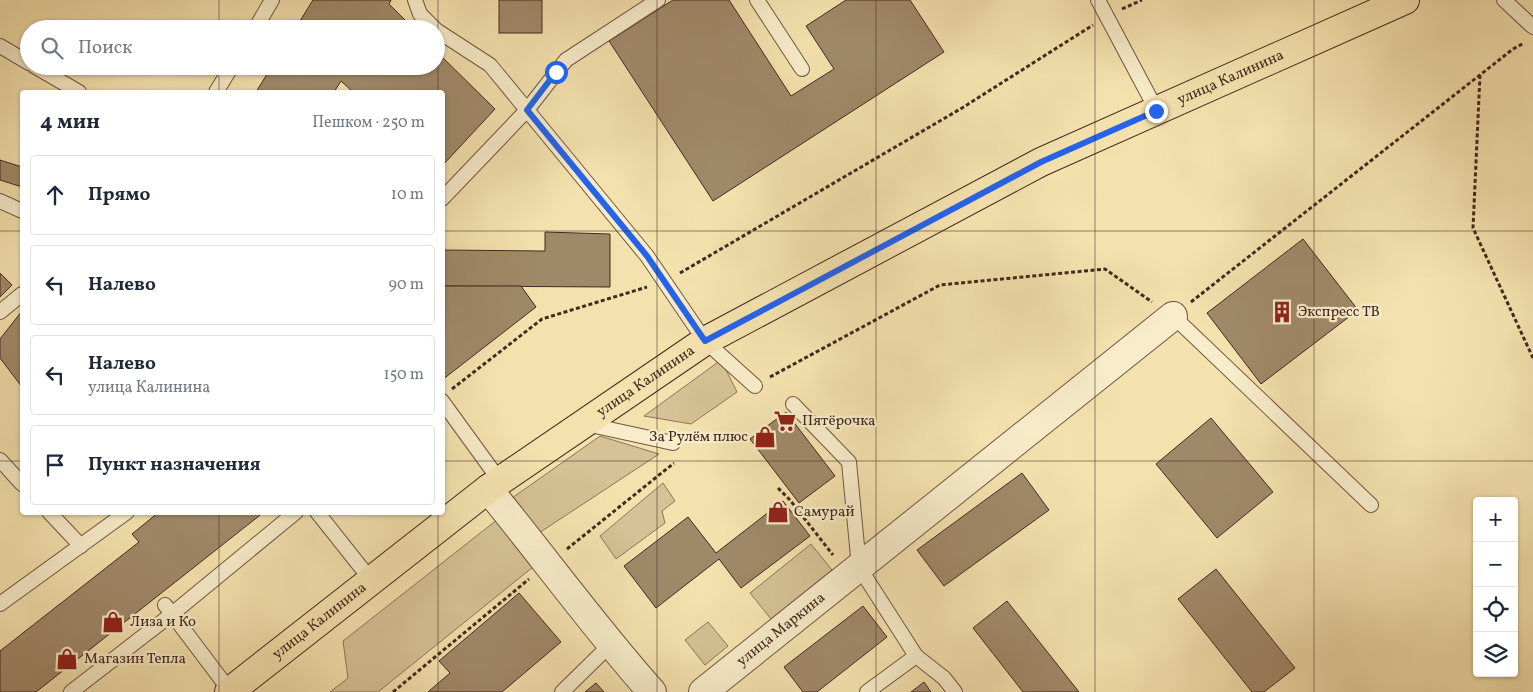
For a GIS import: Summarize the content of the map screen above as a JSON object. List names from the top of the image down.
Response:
{
  "streets": {
    "main road": ["улица Калинина"],
    "street": ["улица Маркина"]
  },
  "places": {
    "building": ["Экспресс ТВ"],
    "supermarket": ["Пятёрочка"],
    "shop": [
      "За Рулём плюс",
      "Самурай",
      "Лиза и Ко",
      "Магазин Тепла"
    ]
  },
  "page": {
    "search": "Поиск",
    "heading": ["4 мин", "Пешком · 250 m"],
    "list": [
      ["Прямо", "10 m"],
      ["Налево", "90 m"],
      ["Налево", "улица Калинина", "150 m"],
      "Пункт назначения"
    ],
    "map_buttons": ["+", "−"]
  }
}
